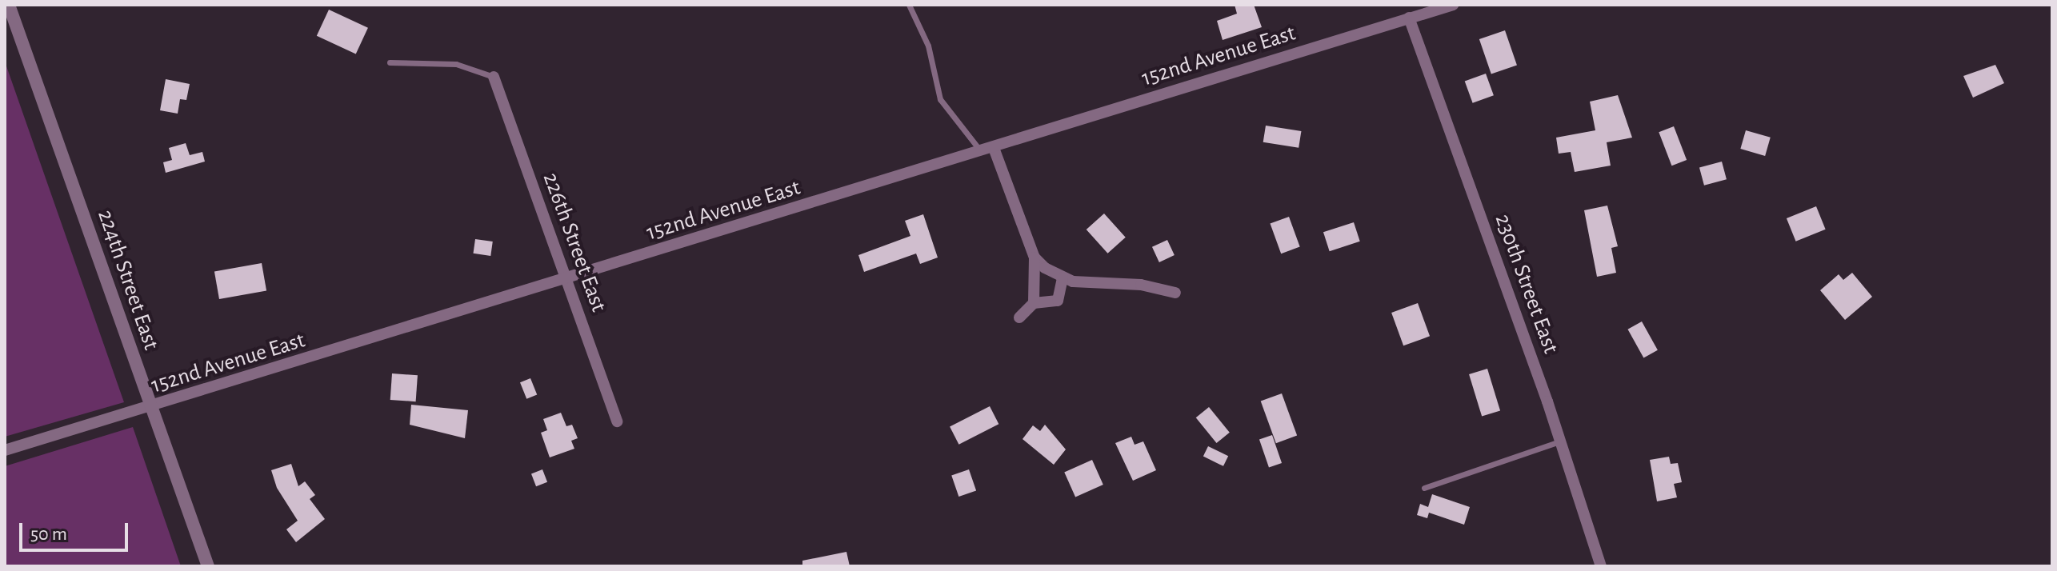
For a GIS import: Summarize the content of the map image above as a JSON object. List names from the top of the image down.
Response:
{
  "streets": {
    "street": [
      "152nd Avenue East",
      "226th Street East",
      "224th Street East",
      "230th Street East"
    ]
  },
  "crossings": [
    ["152nd Avenue East", "226th Street East"],
    ["152nd Avenue East", "224th Street East"],
    ["152nd Avenue East", "230th Street East"]
  ],
  "scale_bar": "50 m"
}
